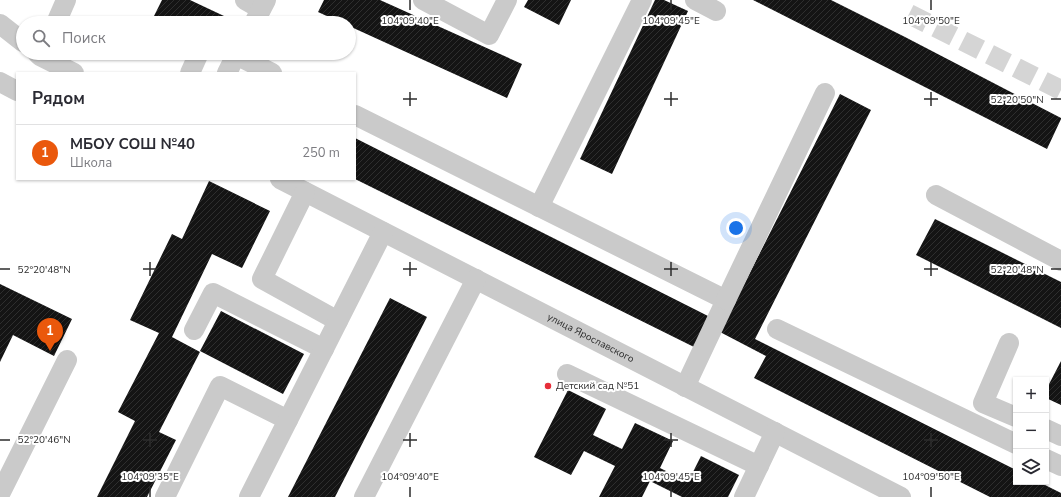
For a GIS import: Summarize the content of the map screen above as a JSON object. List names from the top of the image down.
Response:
{
  "streets": {
    "street": ["улица Ярославского"]
  },
  "places": ["Детский сад №51"],
  "page": {
    "search": "Поиск",
    "heading": "Рядом",
    "list": [
      {
        "mark": "1",
        "name": "МБОУ СОШ №40",
        "note": "Школа",
        "value": "250 m"
      }
    ],
    "pins": "1",
    "map_buttons": ["+", "−"]
  },
  "coordinates": [
    "104°09'40\"E",
    "104°09'45\"E",
    "104°09'50\"E",
    "52°20'50\"N",
    "52°20'48\"N",
    "52°20'46\"N",
    "104°09'35\"E"
  ]
}
